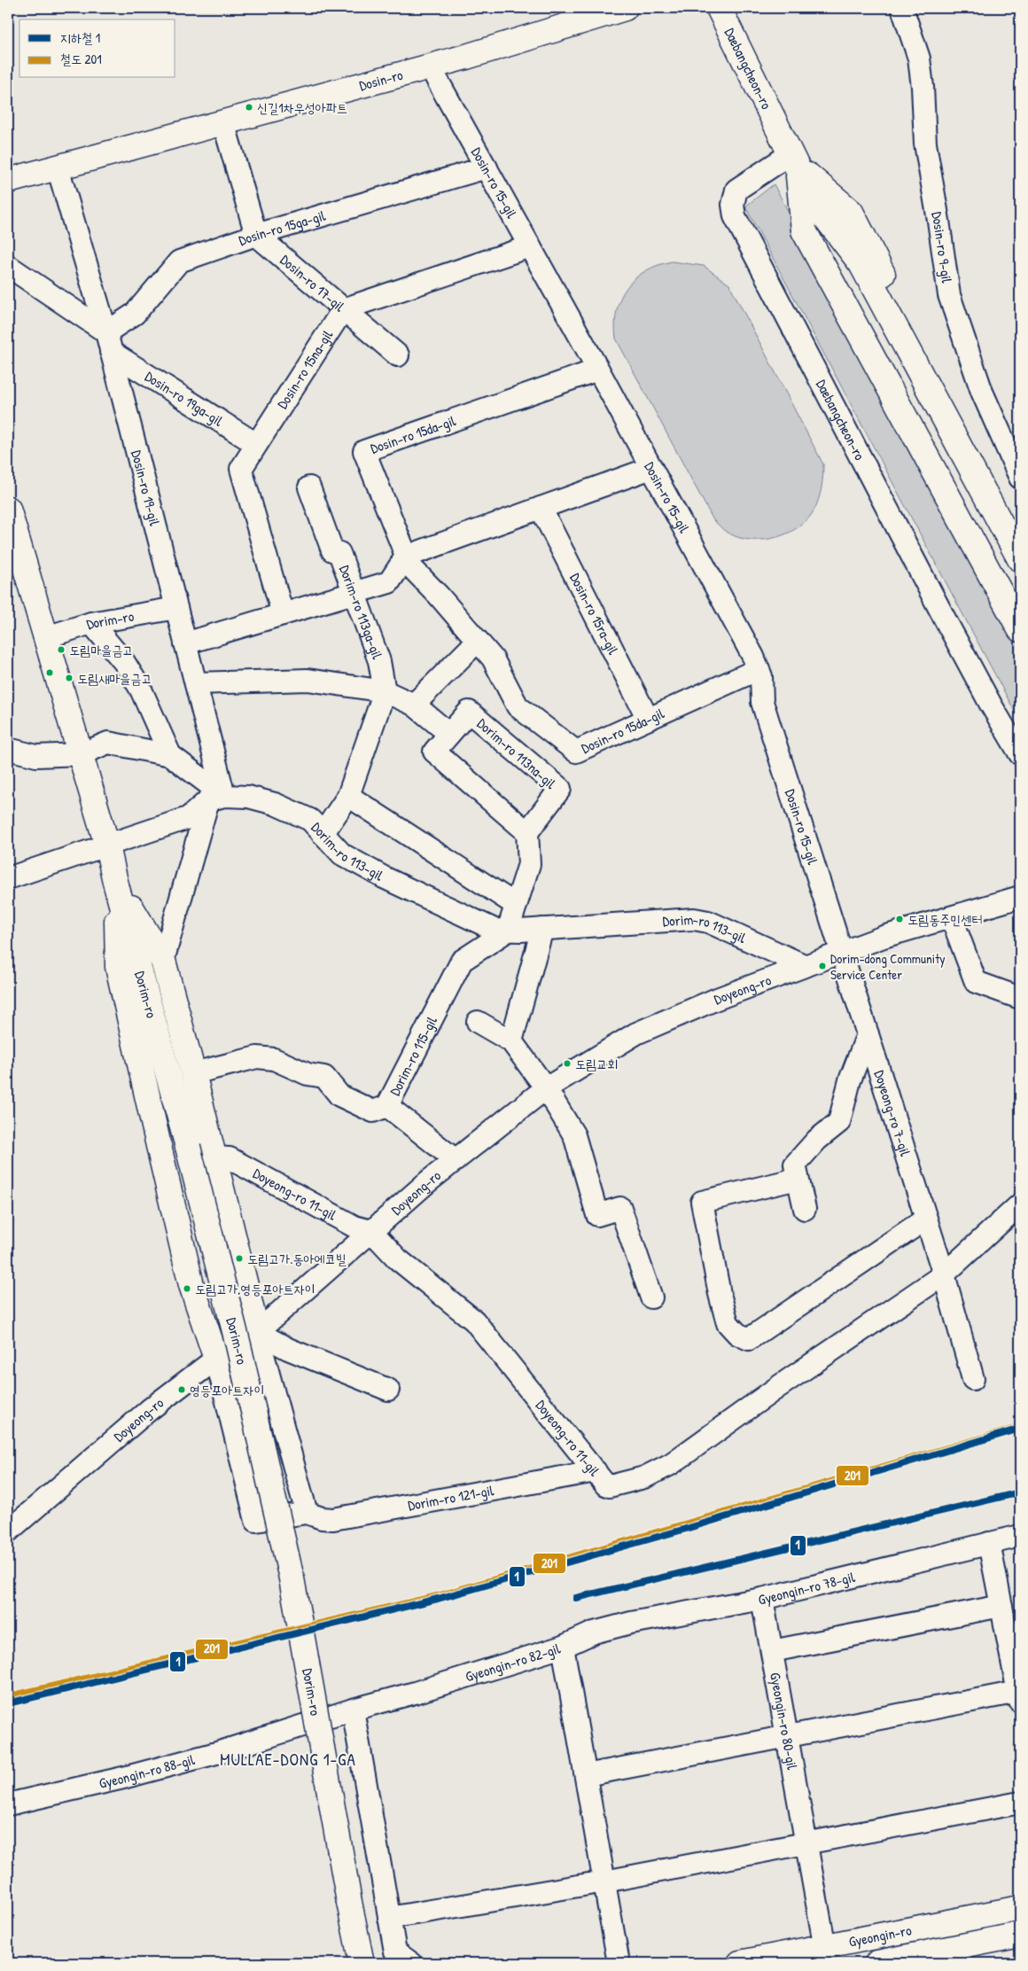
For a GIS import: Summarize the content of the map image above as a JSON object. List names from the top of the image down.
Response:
{
  "streets": {
    "main road": [
      "Daebangcheon-ro",
      "Dosin-ro",
      "Dorim-ro",
      "Gyeongin-ro"
    ],
    "street": [
      "Dosin-ro 15-gil",
      "Dosin-ro 15ga-gil",
      "Dosin-ro 9-gil",
      "Dosin-ro 17-gil",
      "Dosin-ro 15na-gil",
      "Dosin-ro 19ga-gil",
      "Dosin-ro 15da-gil",
      "Dosin-ro 19-gil",
      "Dorim-ro 113ga-gil",
      "Dosin-ro 15ra-gil",
      "Dorim-ro 113na-gil",
      "Dorim-ro 113-gil",
      "Doyeong-ro",
      "Dorim-ro 115-gil",
      "Doyeong-ro 7-gil",
      "Doyeong-ro 11-gil",
      "Dorim-ro 121-gil",
      "Gyeongin-ro 78-gil",
      "Gyeongin-ro 82-gil",
      "Gyeongin-ro 80-gil",
      "Gyeongin-ro 88-gil"
    ]
  },
  "crossings": [
    ["Dosin-ro", "Dosin-ro 15-gil"],
    ["Dosin-ro", "Dosin-ro 19-gil"],
    ["Dosin-ro 15-gil", "Dosin-ro 15ga-gil"],
    ["Dosin-ro 15-gil", "Dosin-ro 15da-gil"],
    ["Dosin-ro 15-gil", "Doyeong-ro"],
    ["Dosin-ro 15-gil", "Doyeong-ro 7-gil"],
    ["Dosin-ro 15ga-gil", "Dosin-ro 17-gil"],
    ["Dosin-ro 15ga-gil", "Dosin-ro 19ga-gil"],
    ["Dosin-ro 15ga-gil", "Dosin-ro 19-gil"],
    ["Dosin-ro 17-gil", "Dosin-ro 15na-gil"],
    ["Dosin-ro 15na-gil", "Dosin-ro 19ga-gil"],
    ["Dosin-ro 19ga-gil", "Dosin-ro 19-gil"],
    ["Dosin-ro 15da-gil", "Dosin-ro 15ra-gil"],
    ["Dosin-ro 19-gil", "Dorim-ro"],
    ["Dosin-ro 19-gil", "Dorim-ro 113-gil"],
    ["Dorim-ro 113ga-gil", "Dorim-ro 113-gil"],
    ["Dorim-ro 113-gil", "Doyeong-ro"],
    ["Dorim-ro 113-gil", "Dorim-ro 115-gil"],
    ["Doyeong-ro", "Dorim-ro 115-gil"],
    ["Doyeong-ro", "Doyeong-ro 7-gil"],
    ["Doyeong-ro", "Doyeong-ro 11-gil"],
    ["Doyeong-ro 7-gil", "Doyeong-ro 11-gil"],
    ["Doyeong-ro 11-gil", "Dorim-ro 121-gil"],
    ["Gyeongin-ro 78-gil", "Gyeongin-ro 82-gil"],
    ["Gyeongin-ro 78-gil", "Gyeongin-ro 80-gil"],
    ["Gyeongin-ro 82-gil", "Gyeongin-ro 88-gil"],
    ["Gyeongin-ro 80-gil", "Gyeongin-ro"]
  ],
  "districts": ["MULLAE-DONG 1-GA"],
  "places": [
    "신길1차우성아파트",
    "도림마을금고",
    "도림새마을금고",
    "도림동주민센터",
    "Dorim-dong Community Service Center",
    "도림교회",
    "도림고가.동아에코빌",
    "도림고가,영등포아트자이",
    "영등포아트자이"
  ],
  "lines": ["rail line 201", "metro line 1"],
  "legend": ["지하철 1", "철도 201"]
}
